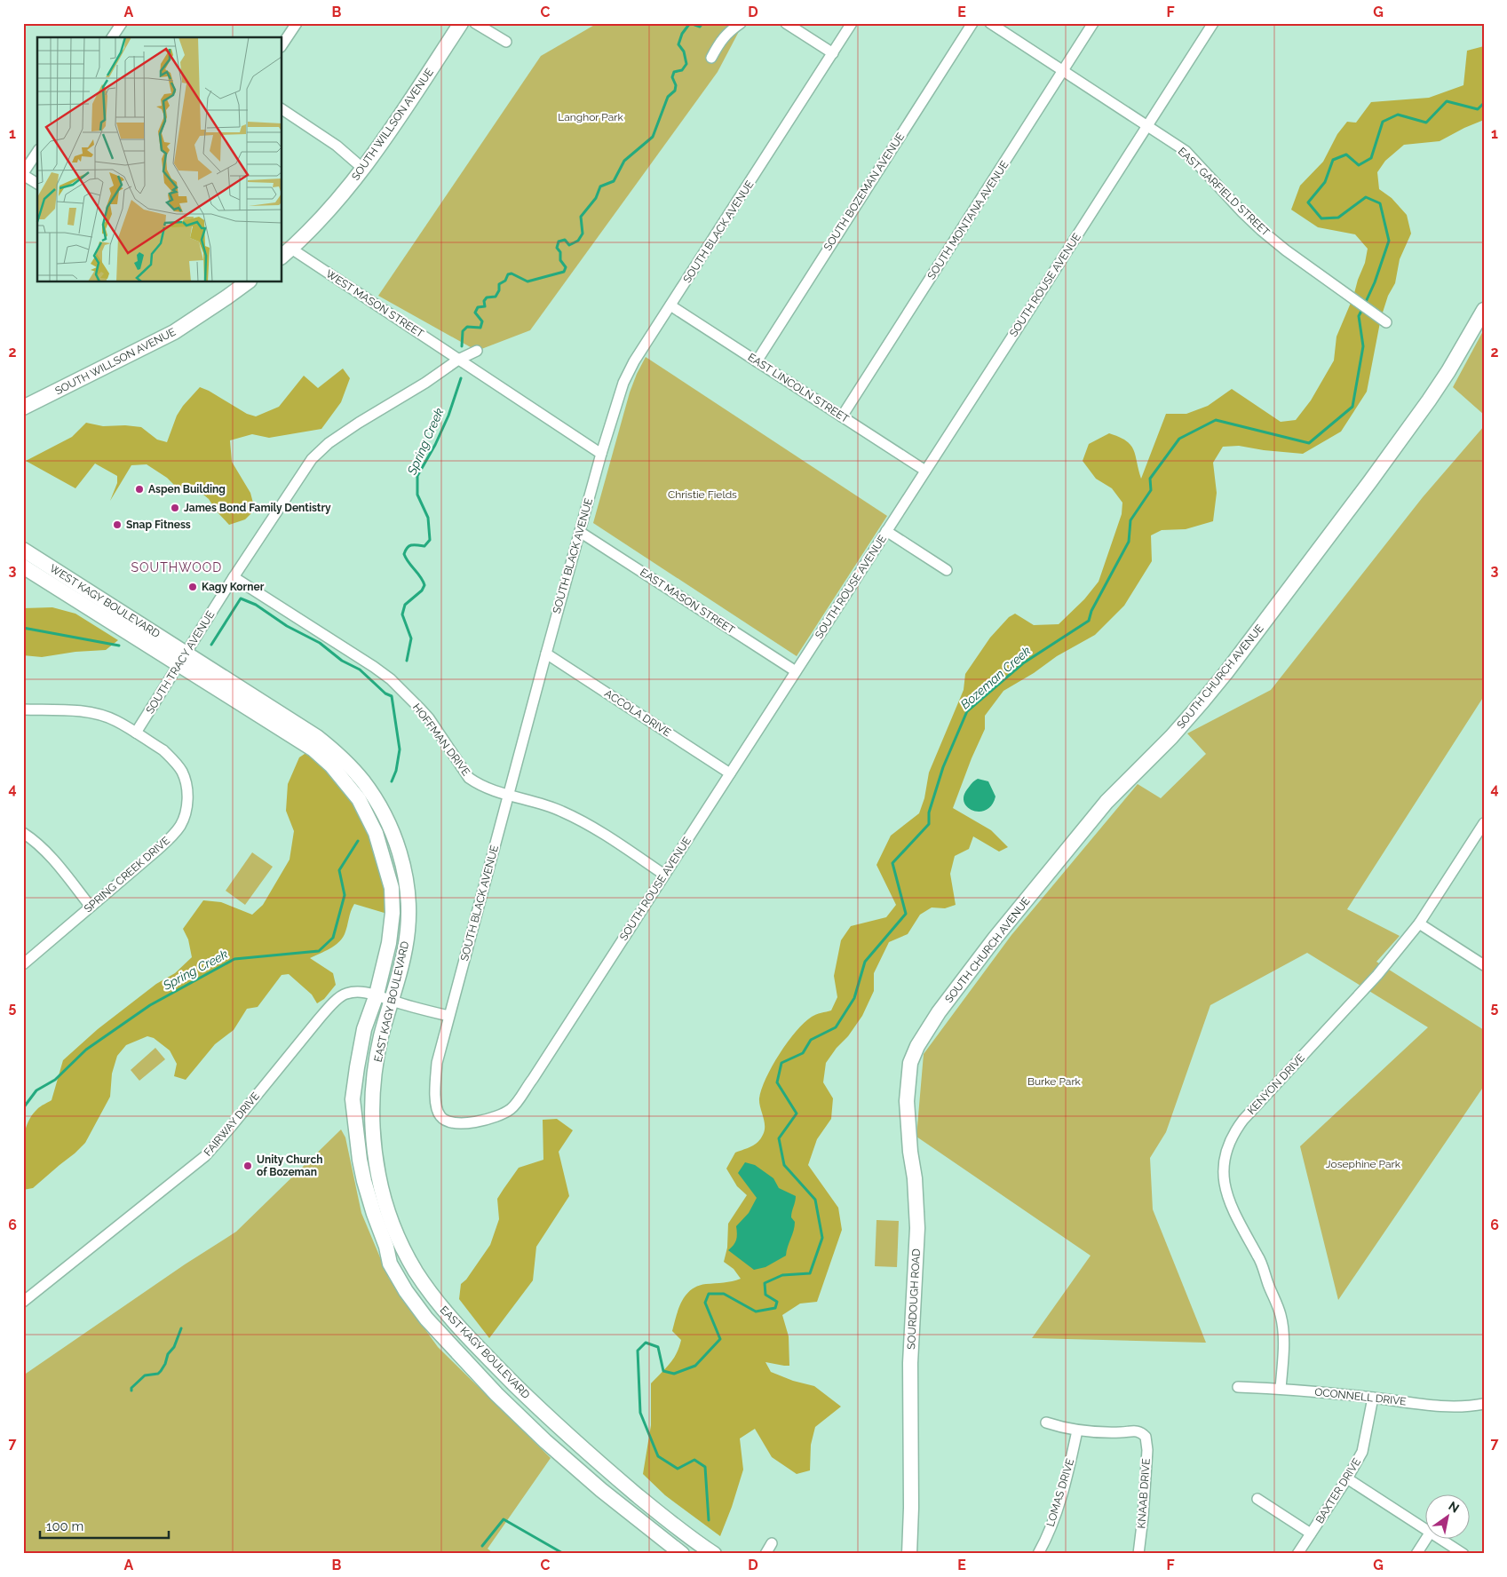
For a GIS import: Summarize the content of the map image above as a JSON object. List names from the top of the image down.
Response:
{
  "streets": {
    "main road": [
      "SOUTH WILLSON AVENUE",
      "WEST KAGY BOULEVARD",
      "SOUTH CHURCH AVENUE",
      "EAST KAGY BOULEVARD",
      "SOURDOUGH ROAD"
    ],
    "street": [
      "SOUTH BOZEMAN AVENUE",
      "EAST GARFIELD STREET",
      "SOUTH MONTANA AVENUE",
      "SOUTH BLACK AVENUE",
      "SOUTH ROUSE AVENUE",
      "WEST MASON STREET",
      "EAST LINCOLN STREET",
      "EAST MASON STREET",
      "SOUTH TRACY AVENUE",
      "ACCOLA DRIVE",
      "HOFFMAN DRIVE",
      "SPRING CREEK DRIVE",
      "KENYON DRIVE",
      "FAIRWAY DRIVE",
      "OCONNELL DRIVE",
      "BAXTER DRIVE",
      "LOMAS DRIVE",
      "KNAAB DRIVE"
    ]
  },
  "crossings": [
    ["SOUTH WILLSON AVENUE", "WEST MASON STREET"],
    ["SOUTH BOZEMAN AVENUE", "EAST LINCOLN STREET"],
    ["EAST GARFIELD STREET", "SOUTH MONTANA AVENUE"],
    ["EAST GARFIELD STREET", "SOUTH ROUSE AVENUE"],
    ["SOUTH MONTANA AVENUE", "EAST LINCOLN STREET"],
    ["SOUTH BLACK AVENUE", "SOUTH ROUSE AVENUE"],
    ["SOUTH BLACK AVENUE", "EAST LINCOLN STREET"],
    ["SOUTH BLACK AVENUE", "EAST MASON STREET"],
    ["SOUTH BLACK AVENUE", "ACCOLA DRIVE"],
    ["SOUTH BLACK AVENUE", "HOFFMAN DRIVE"],
    ["SOUTH BLACK AVENUE", "FAIRWAY DRIVE"],
    ["SOUTH ROUSE AVENUE", "EAST LINCOLN STREET"],
    ["SOUTH ROUSE AVENUE", "EAST MASON STREET"],
    ["SOUTH ROUSE AVENUE", "ACCOLA DRIVE"],
    ["SOUTH ROUSE AVENUE", "HOFFMAN DRIVE"],
    ["WEST MASON STREET", "SOUTH TRACY AVENUE"],
    ["WEST KAGY BOULEVARD", "SOUTH TRACY AVENUE"],
    ["WEST KAGY BOULEVARD", "EAST KAGY BOULEVARD"],
    ["SOUTH TRACY AVENUE", "HOFFMAN DRIVE"],
    ["SOUTH TRACY AVENUE", "SPRING CREEK DRIVE"],
    ["SOUTH TRACY AVENUE", "EAST KAGY BOULEVARD"],
    ["SOUTH CHURCH AVENUE", "SOURDOUGH ROAD"],
    ["EAST KAGY BOULEVARD", "FAIRWAY DRIVE"],
    ["KENYON DRIVE", "OCONNELL DRIVE"],
    ["OCONNELL DRIVE", "BAXTER DRIVE"],
    ["LOMAS DRIVE", "KNAAB DRIVE"]
  ],
  "districts": ["SOUTHWOOD"],
  "water": ["Spring Creek", "Bozeman Creek"],
  "parks": [
    "Langhor Park",
    "Christie Fields",
    "Burke Park",
    "Josephine Park"
  ],
  "places": [
    "Aspen Building",
    "James Bond Family Dentistry",
    "Snap Fitness",
    "Kagy Korner",
    "Unity Church of Bozeman"
  ],
  "scale_bar": "100 m",
  "north": "top right",
  "grid": {
    "columns": [
      "A",
      "B",
      "C",
      "D",
      "E",
      "F",
      "G"
    ],
    "rows": [
      "1",
      "2",
      "3",
      "4",
      "5",
      "6",
      "7"
    ]
  }
}
